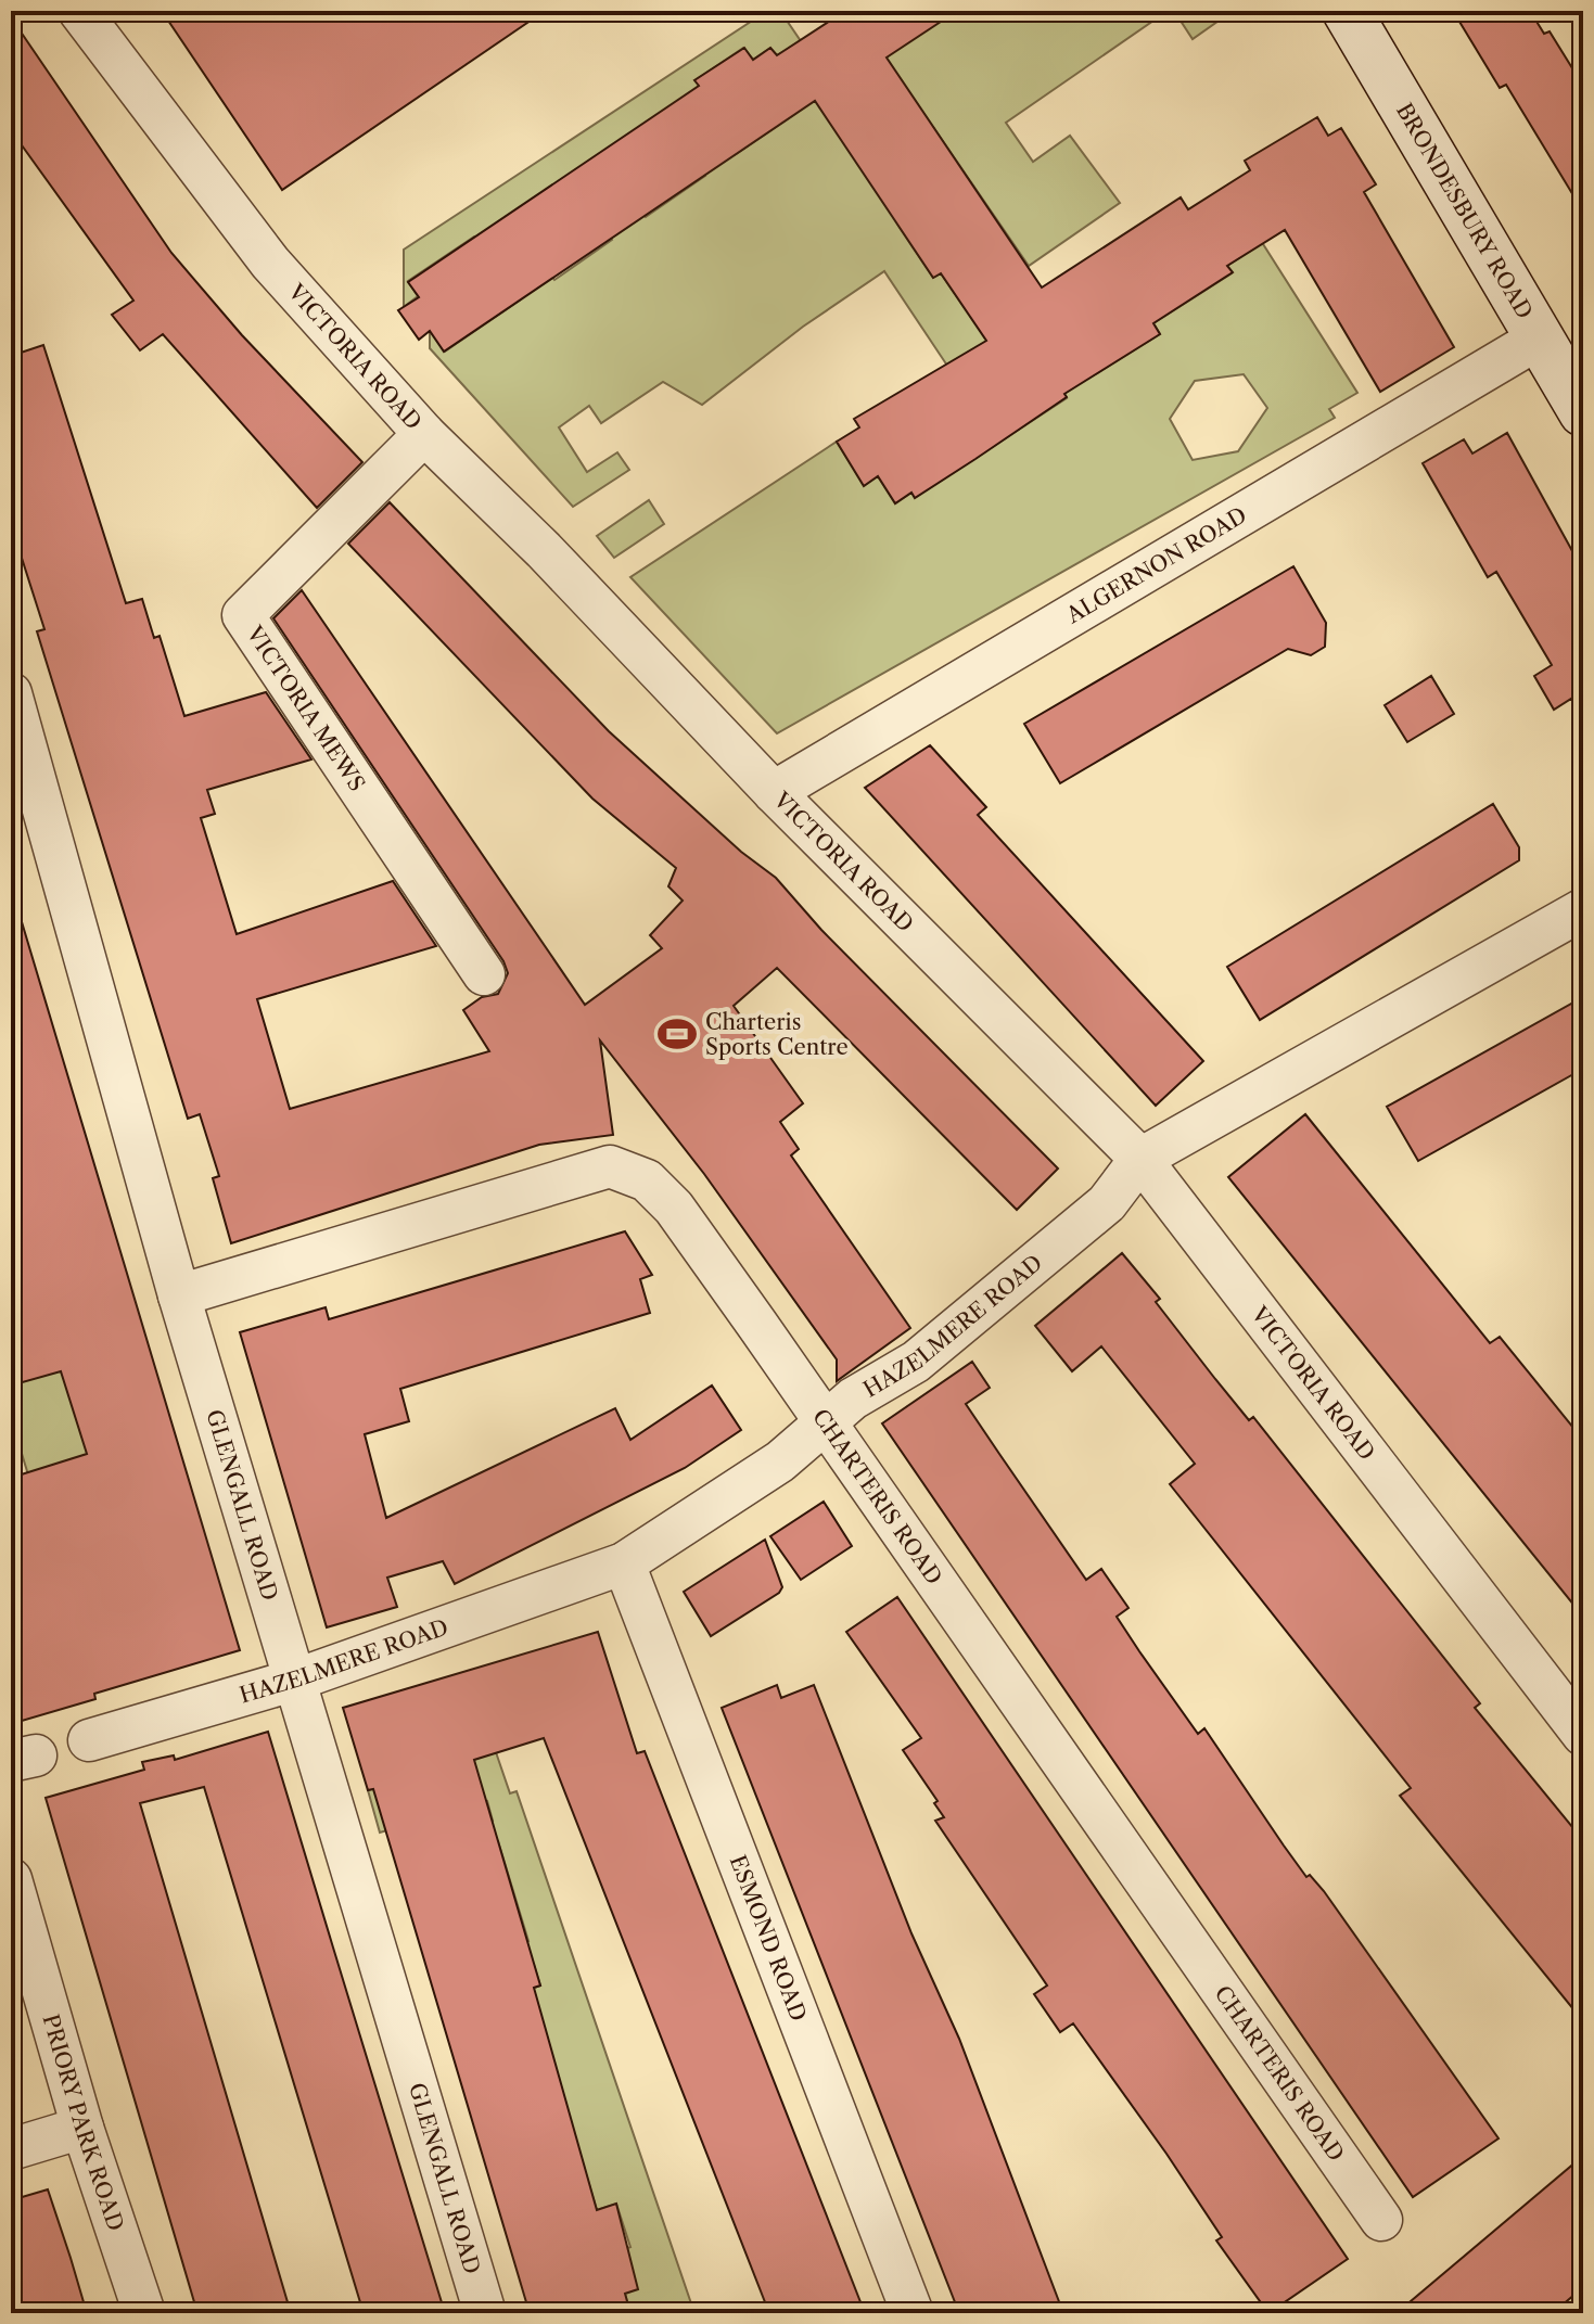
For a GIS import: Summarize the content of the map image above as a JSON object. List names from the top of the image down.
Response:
{
  "streets": {
    "main road": ["BRONDESBURY ROAD"],
    "street": [
      "VICTORIA ROAD",
      "ALGERNON ROAD",
      "VICTORIA MEWS",
      "HAZELMERE ROAD",
      "CHARTERIS ROAD",
      "GLENGALL ROAD",
      "ESMOND ROAD",
      "PRIORY PARK ROAD"
    ]
  },
  "crossings": [
    ["BRONDESBURY ROAD", "ALGERNON ROAD"],
    ["VICTORIA ROAD", "ALGERNON ROAD"],
    ["VICTORIA ROAD", "VICTORIA MEWS"],
    ["VICTORIA ROAD", "HAZELMERE ROAD"],
    ["HAZELMERE ROAD", "CHARTERIS ROAD"],
    ["HAZELMERE ROAD", "GLENGALL ROAD"],
    ["HAZELMERE ROAD", "ESMOND ROAD"],
    ["CHARTERIS ROAD", "GLENGALL ROAD"]
  ],
  "places": {
    "sports": ["Charteris Sports Centre"]
  }
}
